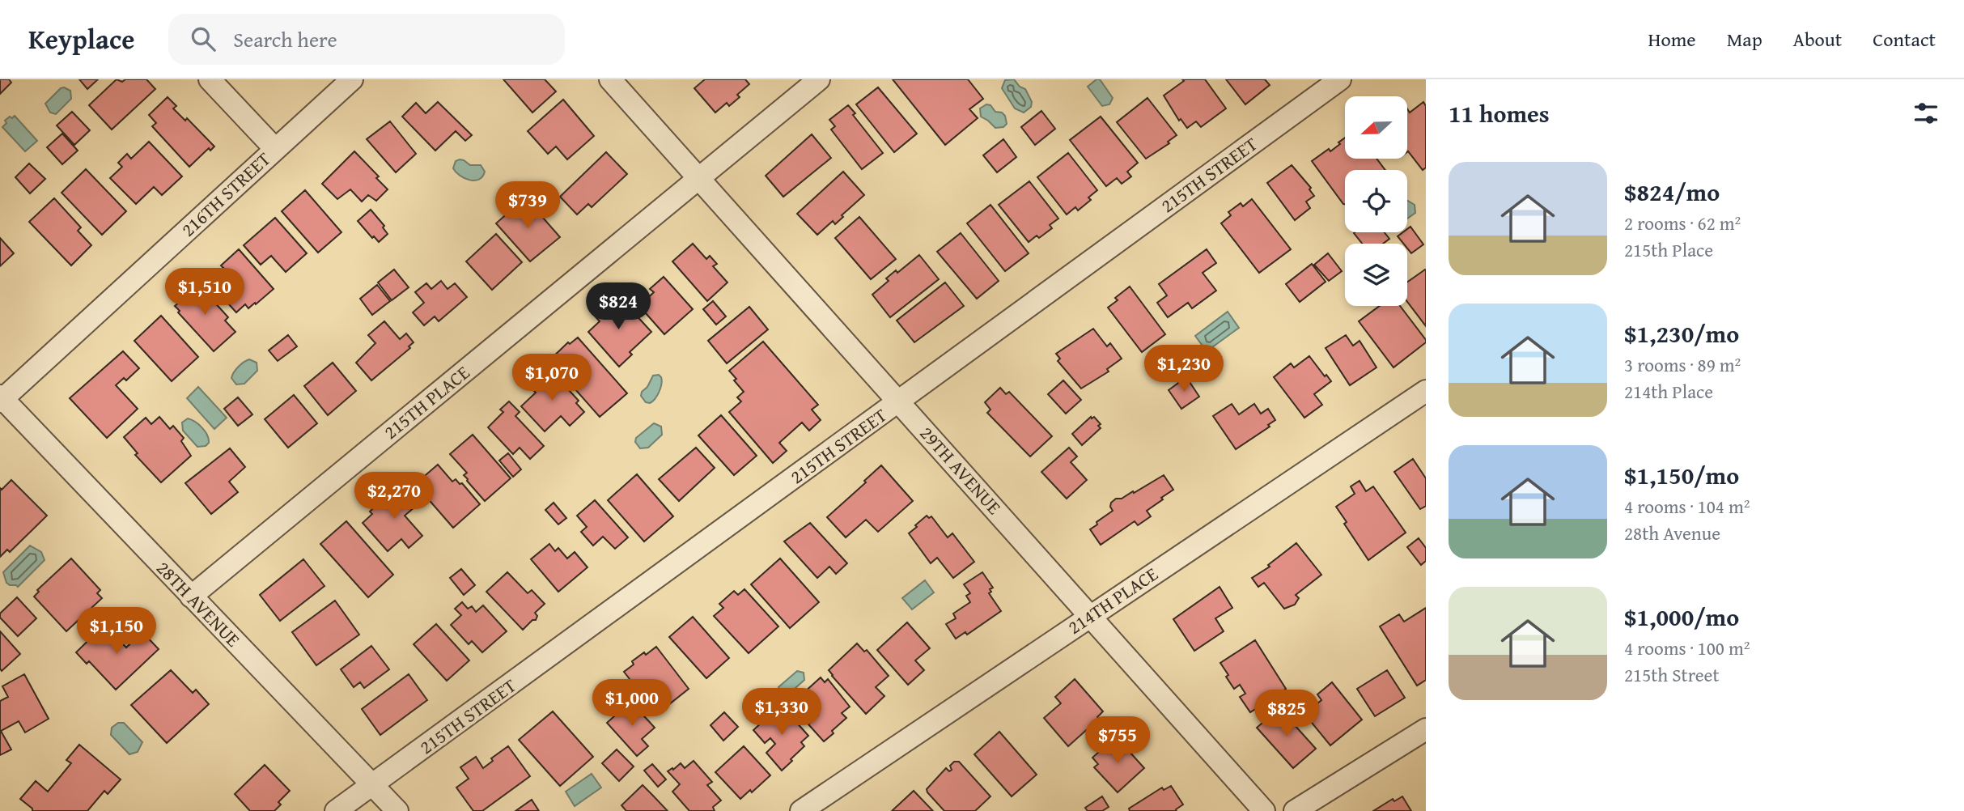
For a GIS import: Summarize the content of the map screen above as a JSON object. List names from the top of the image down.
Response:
{
  "streets": {
    "street": [
      "215TH STREET",
      "216TH STREET",
      "215TH PLACE",
      "29TH AVENUE",
      "214TH PLACE",
      "28TH AVENUE"
    ]
  },
  "crossings": [
    ["215TH STREET", "29TH AVENUE"],
    ["215TH STREET", "28TH AVENUE"],
    ["216TH STREET", "28TH AVENUE"],
    ["215TH PLACE", "29TH AVENUE"],
    ["215TH PLACE", "28TH AVENUE"],
    ["29TH AVENUE", "214TH PLACE"]
  ],
  "north": "left",
  "page": {
    "header": "Keyplace",
    "search": "Search here",
    "nav": [
      "Home",
      "Map",
      "About",
      "Contact"
    ],
    "heading": "11 homes",
    "list": [
      {
        "name": "$824/mo",
        "note": "2 rooms · 62 m² · 215th Place"
      },
      {
        "name": "$1,230/mo",
        "note": "3 rooms · 89 m² · 214th Place"
      },
      {
        "name": "$1,150/mo",
        "note": "4 rooms · 104 m² · 28th Avenue"
      },
      {
        "name": "$1,000/mo",
        "note": "4 rooms · 100 m² · 215th Street"
      }
    ],
    "price": [
      "$739",
      "$1,510",
      "$824",
      "$1,230",
      "$1,070",
      "$2,270",
      "$1,150",
      "$1,000",
      "$1,330",
      "$825",
      "$755"
    ]
  }
}
